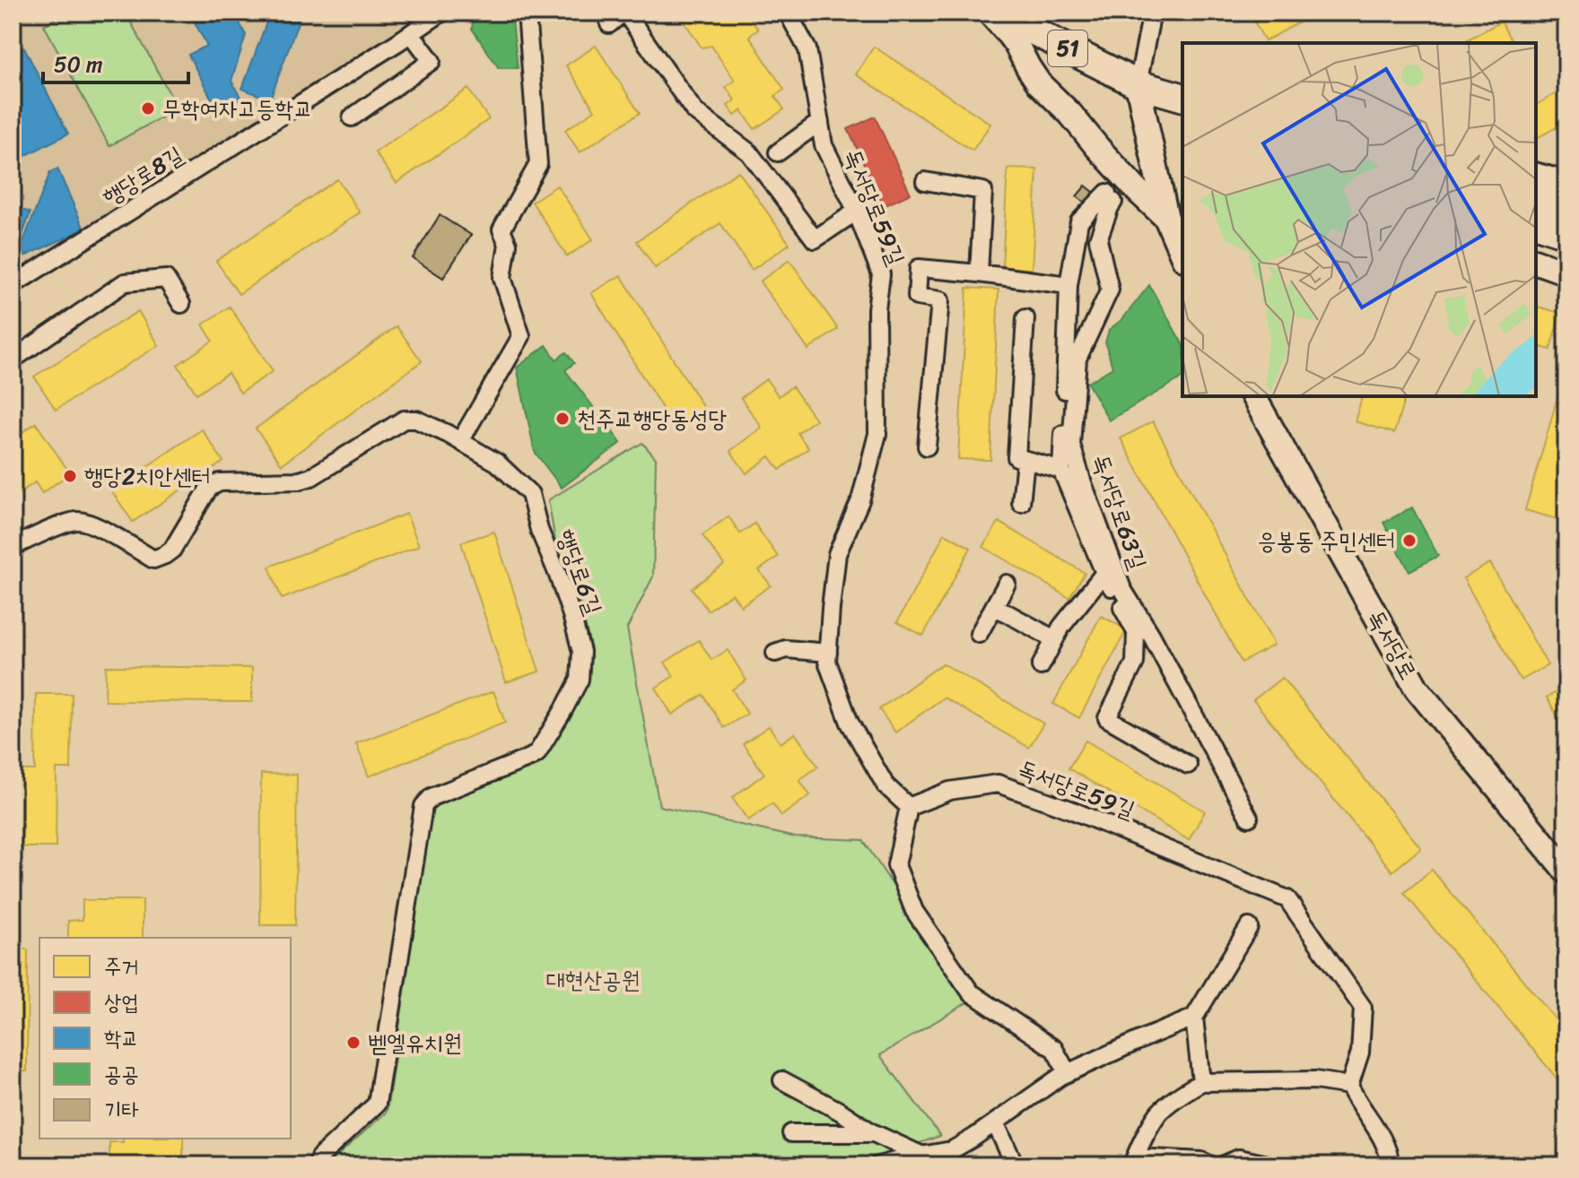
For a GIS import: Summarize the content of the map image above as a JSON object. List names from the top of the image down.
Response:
{
  "streets": {
    "main road": ["51", "독서당로"],
    "street": [
      "행당로8길",
      "독서당로59길",
      "독서당로63길",
      "행당로6길"
    ]
  },
  "parks": ["대현산공원"],
  "places": [
    "무학여자고등학교",
    "천주교행당동성당",
    "행당2치안센터",
    "응봉동 주민센터",
    "벧엘유치원"
  ],
  "legend": [
    "주거",
    "상업",
    "학교",
    "공공",
    "기타"
  ],
  "scale_bar": "50 m"
}
